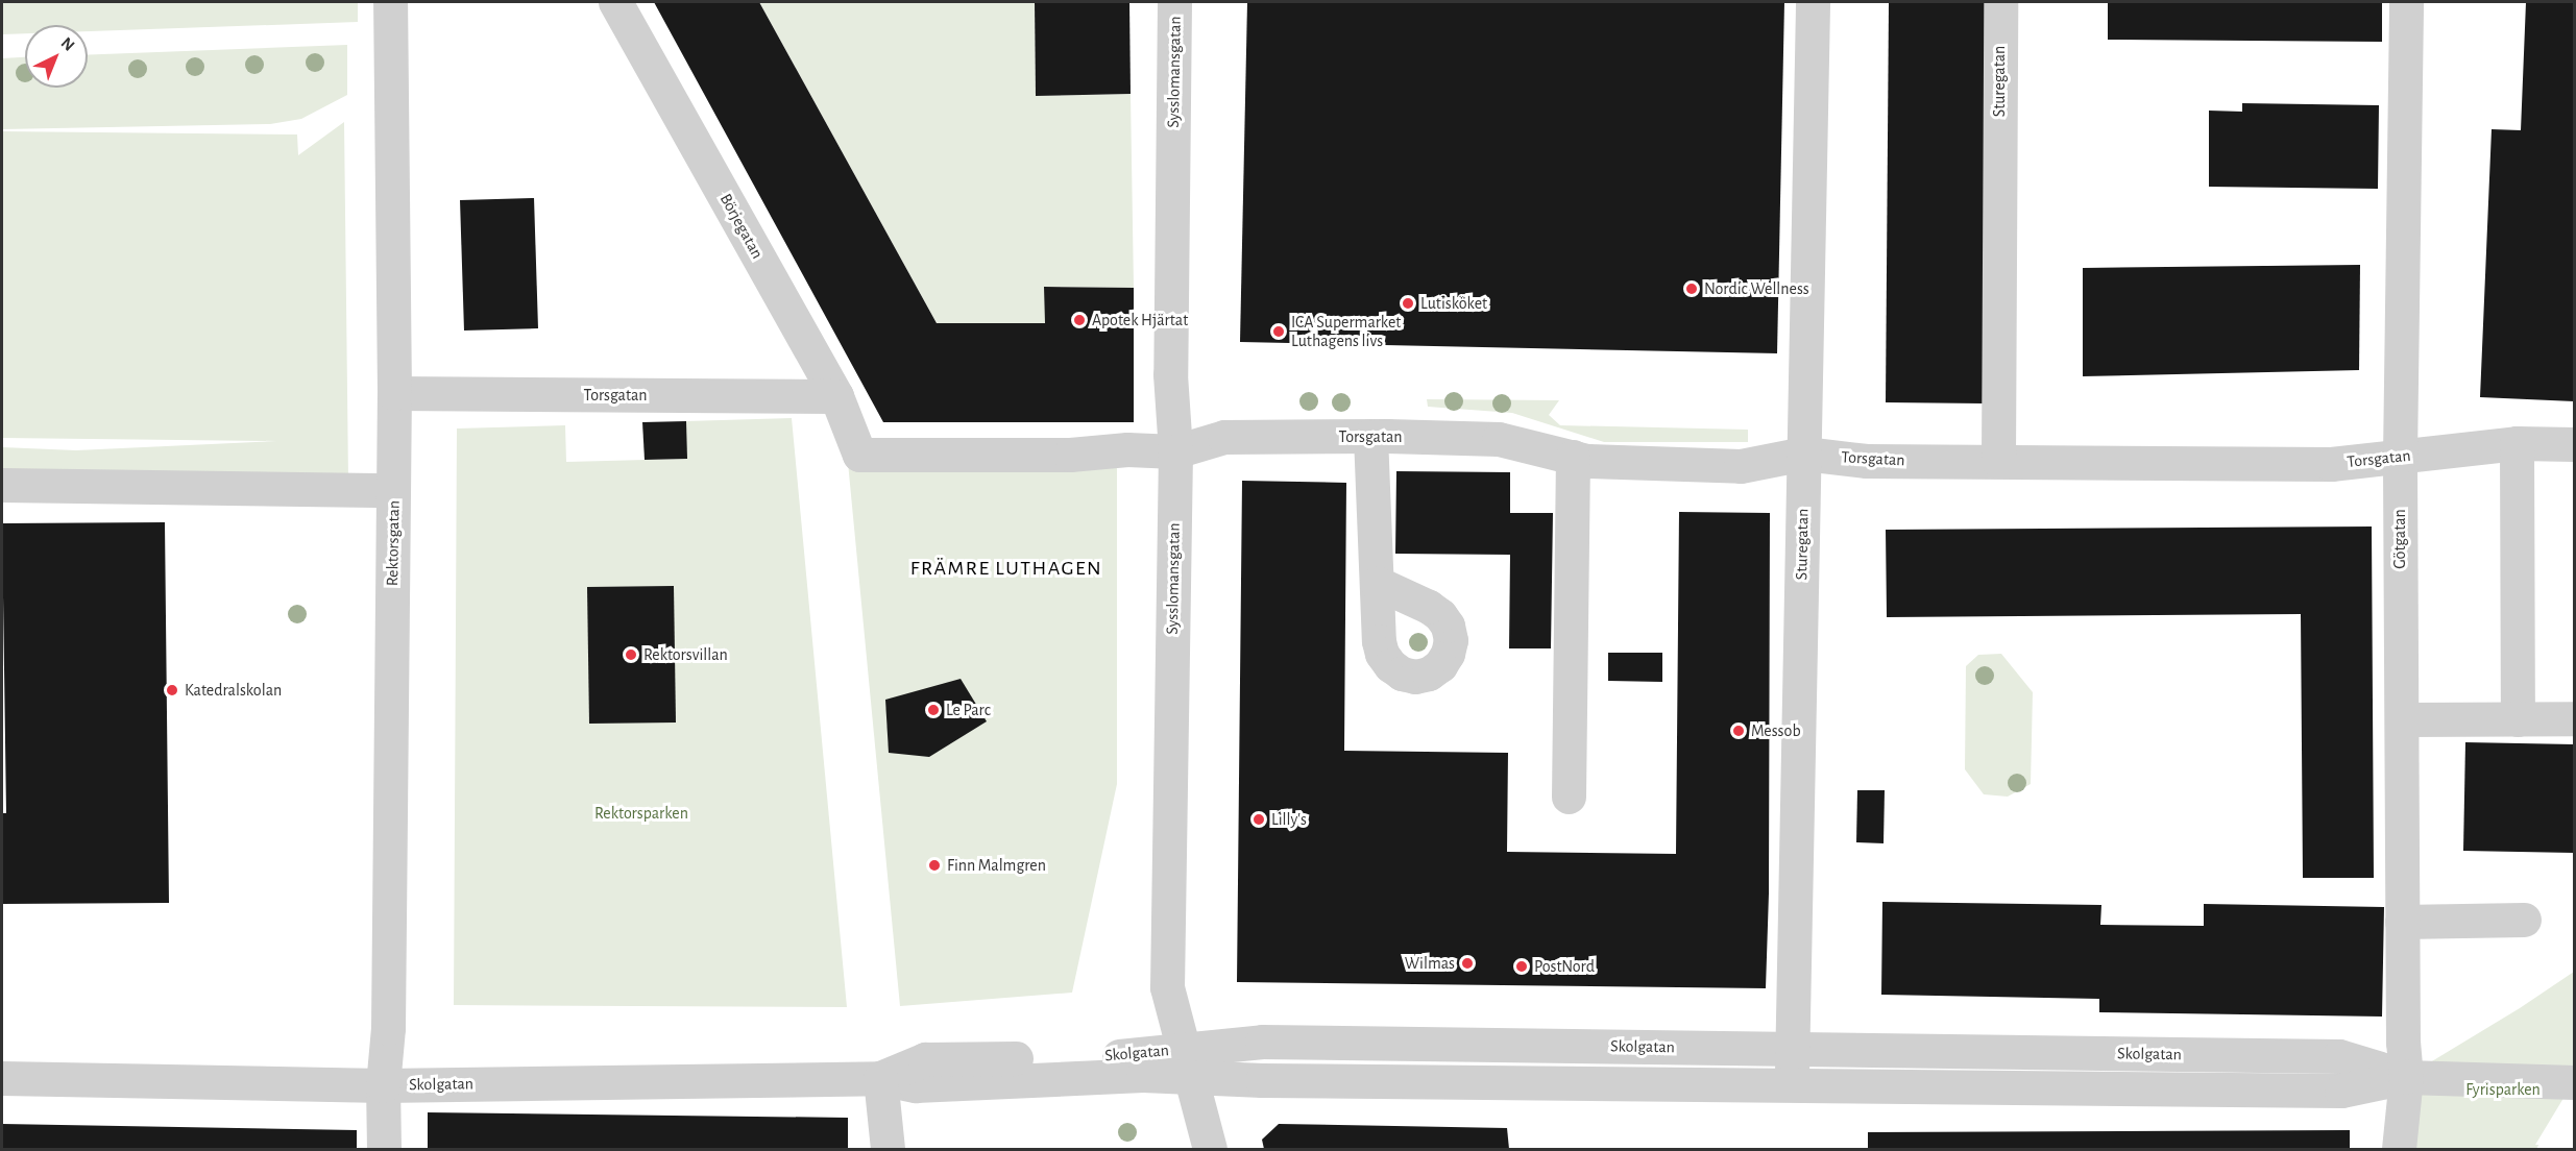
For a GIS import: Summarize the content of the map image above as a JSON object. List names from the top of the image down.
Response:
{
  "streets": {
    "street": [
      "Sysslomansgatan",
      "Sturegatan",
      "Börjegatan",
      "Torsgatan",
      "Götgatan",
      "Rektorsgatan",
      "Skolgatan"
    ]
  },
  "crossings": [
    ["Sysslomansgatan", "Torsgatan"],
    ["Sysslomansgatan", "Skolgatan"],
    ["Sturegatan", "Torsgatan"],
    ["Sturegatan", "Skolgatan"],
    ["Börjegatan", "Torsgatan"],
    ["Torsgatan", "Götgatan"],
    ["Torsgatan", "Rektorsgatan"],
    ["Götgatan", "Skolgatan"],
    ["Rektorsgatan", "Skolgatan"]
  ],
  "districts": ["FRÄMRE LUTHAGEN"],
  "parks": ["Rektorsparken", "Fyrisparken"],
  "places": [
    "Nordic Wellness",
    "Lutisköket",
    "Apotek Hjärtat",
    "ICA Supermarket Luthagens livs",
    "Rektorsvillan",
    "Katedralskolan",
    "Le Parc",
    "Messob",
    "Lilly's",
    "Finn Malmgren",
    "Wilmas",
    "PostNord"
  ],
  "north": "top right"
}
